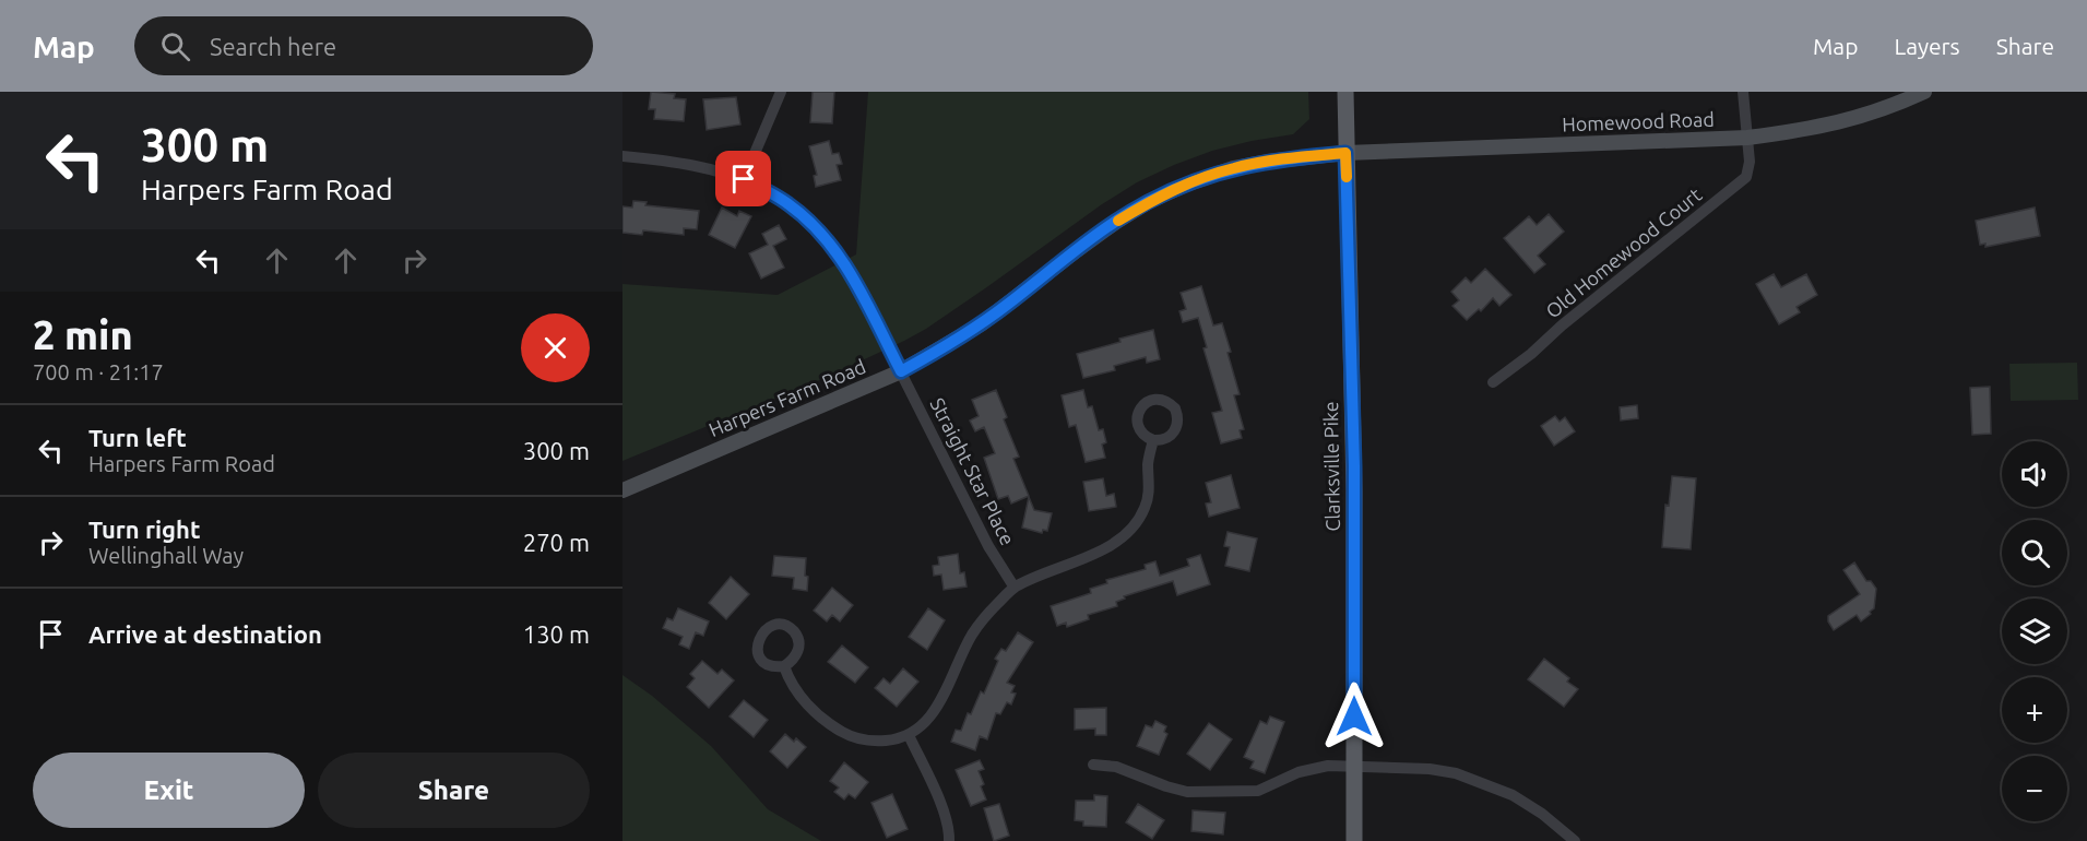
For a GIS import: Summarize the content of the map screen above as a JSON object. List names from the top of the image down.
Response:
{
  "streets": {
    "main road": ["Homewood Road", "Harpers Farm Road", "Clarksville Pike"],
    "street": ["Old Homewood Court", "Straight Star Place"]
  },
  "crossings": [
    ["Homewood Road", "Old Homewood Court"],
    ["Homewood Road", "Harpers Farm Road"],
    ["Homewood Road", "Clarksville Pike"],
    ["Harpers Farm Road", "Clarksville Pike"],
    ["Harpers Farm Road", "Straight Star Place"]
  ],
  "page": {
    "header": "Map",
    "search": "Search here",
    "nav": ["Map", "Layers", "Share"],
    "turn": ["300 m", "Harpers Farm Road"],
    "heading": ["2 min", "700 m · 21:17"],
    "list": [
      {
        "name": "Turn left",
        "note": "Harpers Farm Road",
        "value": "300 m"
      },
      {
        "name": "Turn right",
        "note": "Wellinghall Way",
        "value": "270 m"
      },
      {
        "name": "Arrive at destination",
        "value": "130 m"
      }
    ],
    "map_buttons": ["+", "−"],
    "buttons": ["Exit", "Share"]
  }
}
